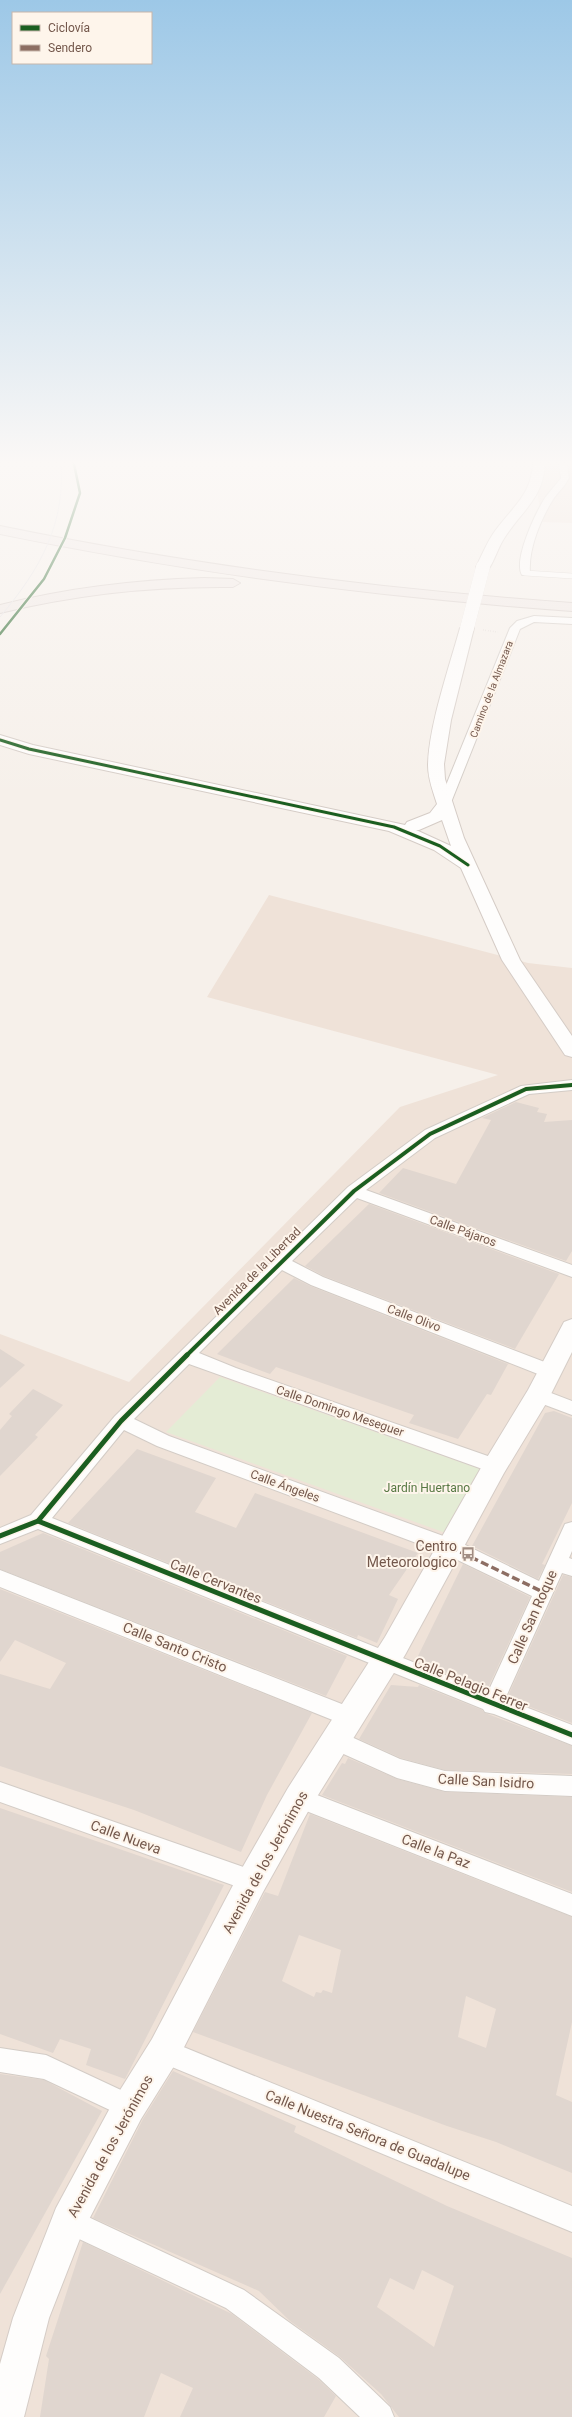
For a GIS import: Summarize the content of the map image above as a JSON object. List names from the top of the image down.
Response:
{
  "streets": {
    "main road": ["Avenida de los Jerónimos"],
    "street": [
      "Camino de la Almazara",
      "Calle Pájaros",
      "Avenida de la Libertad",
      "Calle Olivo",
      "Calle Domingo Meseguer",
      "Calle Ángeles",
      "Calle Cervantes",
      "Calle San Roque",
      "Calle Santo Cristo",
      "Calle Pelagio Ferrer",
      "Calle San Isidro",
      "Calle Nueva",
      "Calle la Paz",
      "Calle Nuestra Señora de Guadalupe"
    ]
  },
  "crossings": [
    ["Calle Pájaros", "Avenida de la Libertad"],
    ["Avenida de la Libertad", "Calle Olivo"],
    ["Avenida de la Libertad", "Calle Domingo Meseguer"],
    ["Avenida de la Libertad", "Calle Ángeles"],
    ["Avenida de la Libertad", "Calle Cervantes"],
    ["Calle Olivo", "Avenida de los Jerónimos"],
    ["Calle Domingo Meseguer", "Avenida de los Jerónimos"],
    ["Calle Ángeles", "Calle San Roque"],
    ["Calle Ángeles", "Avenida de los Jerónimos"],
    ["Calle Cervantes", "Calle Pelagio Ferrer"],
    ["Calle Cervantes", "Avenida de los Jerónimos"],
    ["Calle San Roque", "Calle Pelagio Ferrer"],
    ["Calle Santo Cristo", "Calle San Isidro"],
    ["Calle Santo Cristo", "Avenida de los Jerónimos"],
    ["Calle Pelagio Ferrer", "Avenida de los Jerónimos"],
    ["Calle San Isidro", "Avenida de los Jerónimos"],
    ["Calle Nueva", "Avenida de los Jerónimos"],
    ["Calle la Paz", "Avenida de los Jerónimos"],
    ["Avenida de los Jerónimos", "Calle Nuestra Señora de Guadalupe"]
  ],
  "parks": ["Jardín Huertano"],
  "places": {
    "bus stop": ["Centro Meteorologico"]
  },
  "legend": ["Ciclovía", "Sendero"]
}
